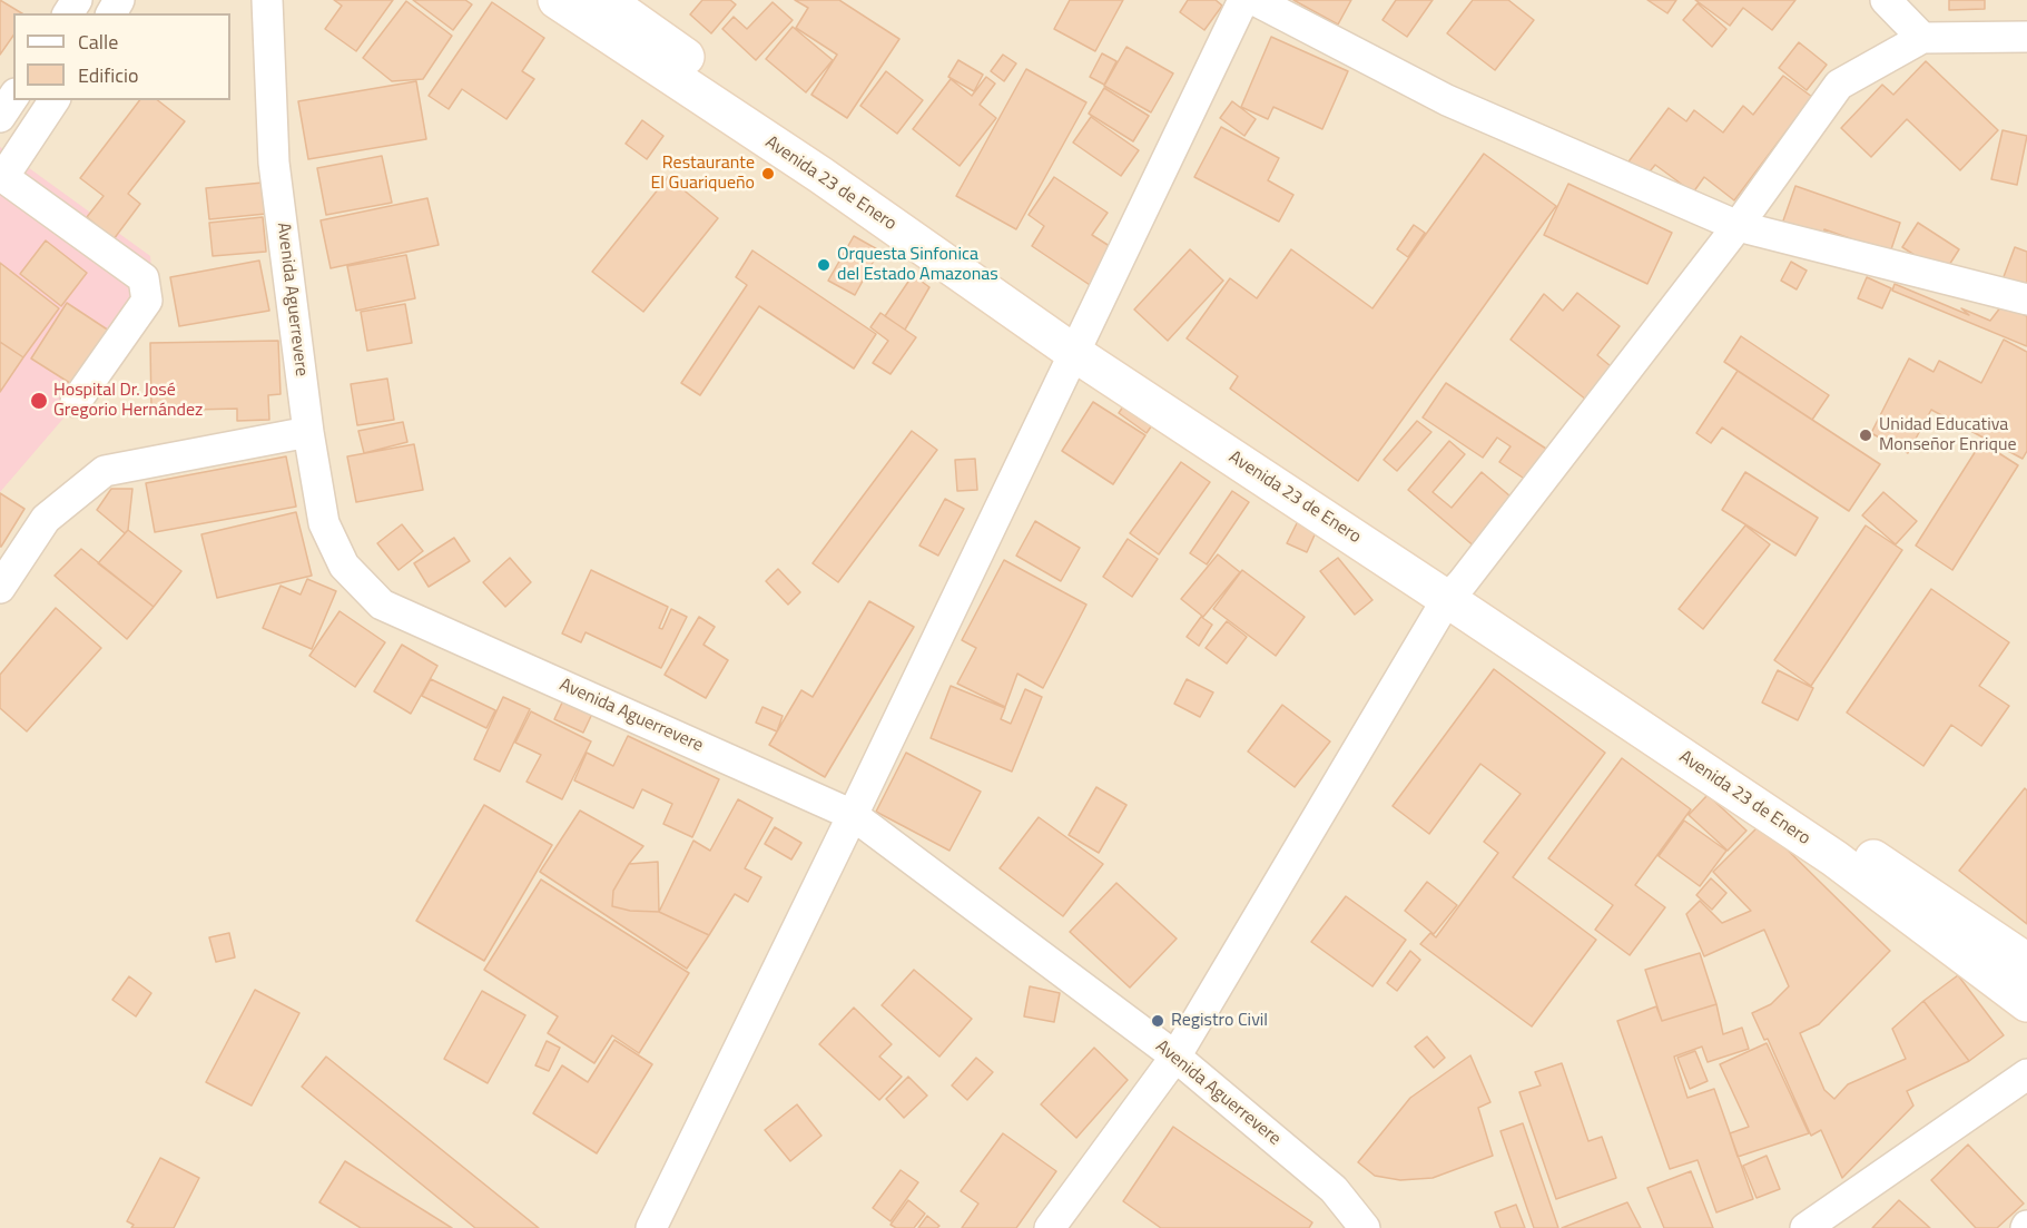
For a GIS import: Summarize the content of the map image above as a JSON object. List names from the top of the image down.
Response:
{
  "streets": {
    "main road": ["Avenida 23 de Enero"],
    "street": ["Avenida Aguerrevere"]
  },
  "places": [
    "Restaurante El Guariqueño",
    "Orquesta Sinfonica del Estado Amazonas",
    "Hospital Dr. José Gregorio Hernández",
    "Unidad Educativa Monseñor Enrique",
    "Registro Civil"
  ],
  "legend": ["Calle", "Edificio"]
}
